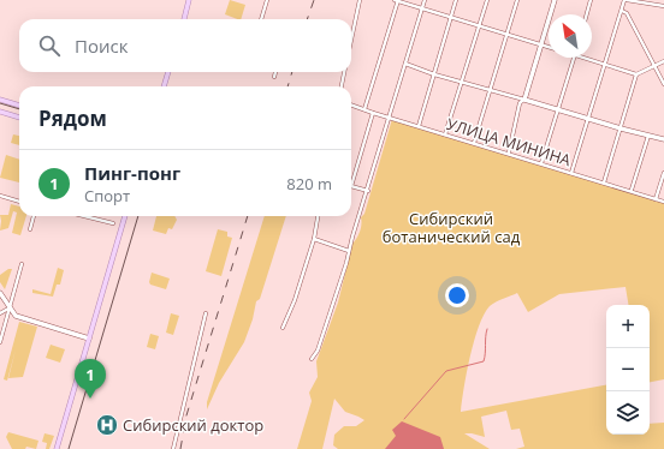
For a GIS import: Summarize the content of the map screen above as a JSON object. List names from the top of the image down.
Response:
{
  "streets": {
    "street": ["УЛИЦА МИНИНА"]
  },
  "parks": ["Сибирский ботанический сад"],
  "places": {
    "hospital": ["Сибирский доктор"]
  },
  "north": "top left",
  "page": {
    "search": "Поиск",
    "heading": "Рядом",
    "list": [
      {
        "mark": "1",
        "name": "Пинг-понг",
        "note": "Спорт",
        "value": "820 m"
      }
    ],
    "map_buttons": ["+", "−"],
    "pins": "1"
  }
}
